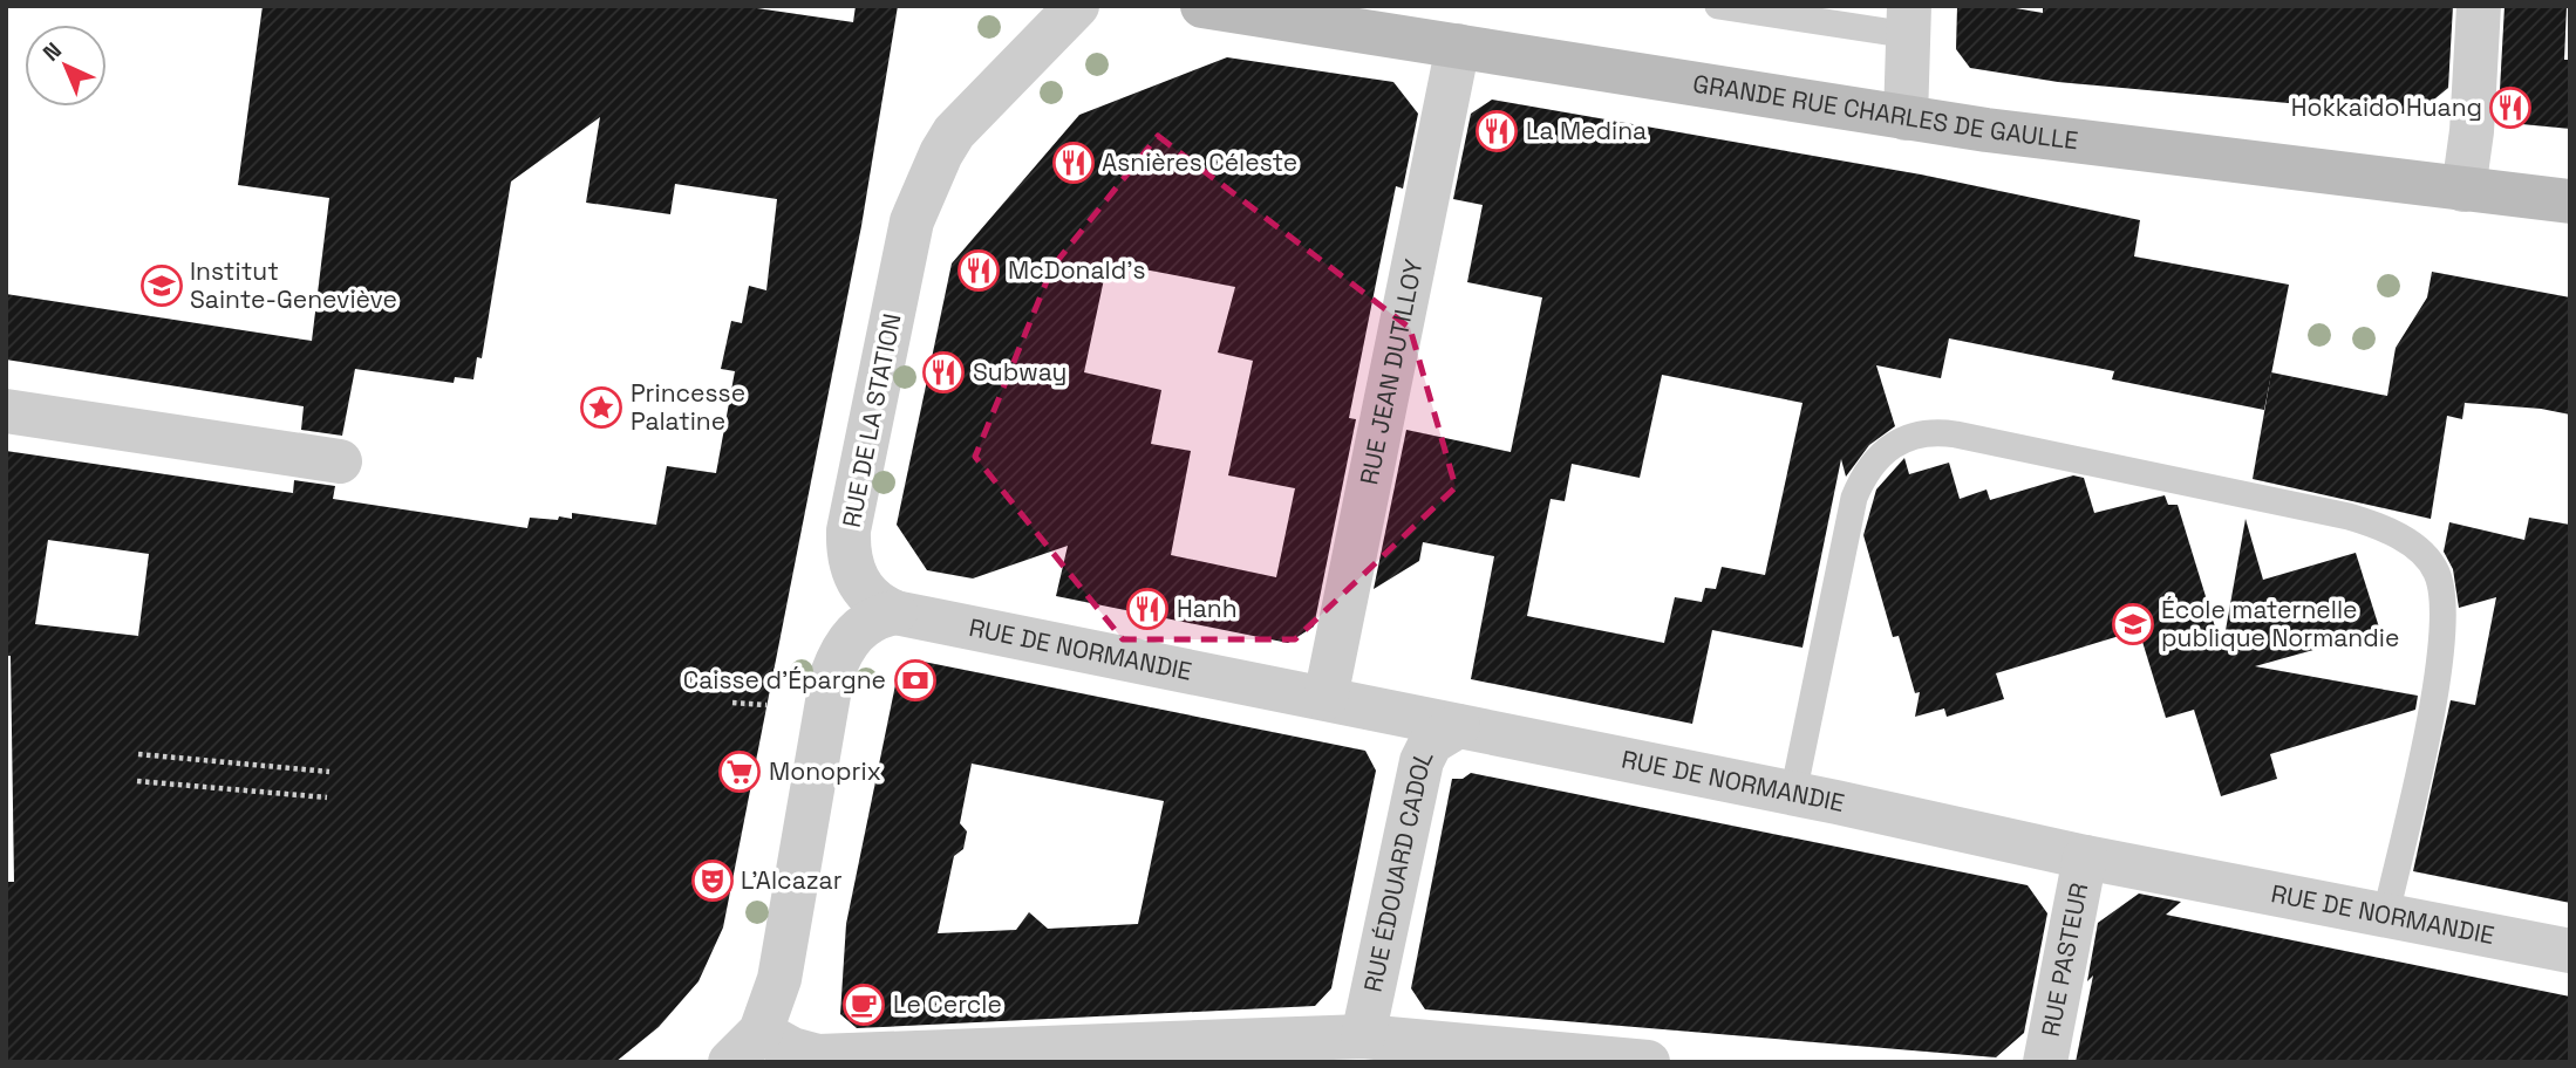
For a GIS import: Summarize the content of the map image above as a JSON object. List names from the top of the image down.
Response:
{
  "streets": {
    "main road": ["GRANDE RUE CHARLES DE GAULLE"],
    "street": [
      "RUE JEAN DUTILLOY",
      "RUE DE LA STATION",
      "RUE DE NORMANDIE",
      "RUE ÉDOUARD CADOL",
      "RUE PASTEUR"
    ]
  },
  "crossings": [
    ["GRANDE RUE CHARLES DE GAULLE", "RUE JEAN DUTILLOY"],
    ["RUE JEAN DUTILLOY", "RUE DE NORMANDIE"],
    ["RUE DE LA STATION", "RUE DE NORMANDIE"],
    ["RUE DE NORMANDIE", "RUE ÉDOUARD CADOL"],
    ["RUE DE NORMANDIE", "RUE PASTEUR"]
  ],
  "places": {
    "restaurant": [
      "Hokkaido Huang",
      "La Medina",
      "Asnières Céleste",
      "McDonald's",
      "Subway",
      "Hanh"
    ],
    "school or university": ["Institut Sainte-Geneviève", "École maternelle publique Normandie"],
    "place": ["Princesse Palatine"],
    "bank": ["Caisse d'Épargne"],
    "supermarket": ["Monoprix"],
    "theatre": ["L'Alcazar"],
    "cafe": ["Le Cercle"]
  },
  "north": "top left"
}
